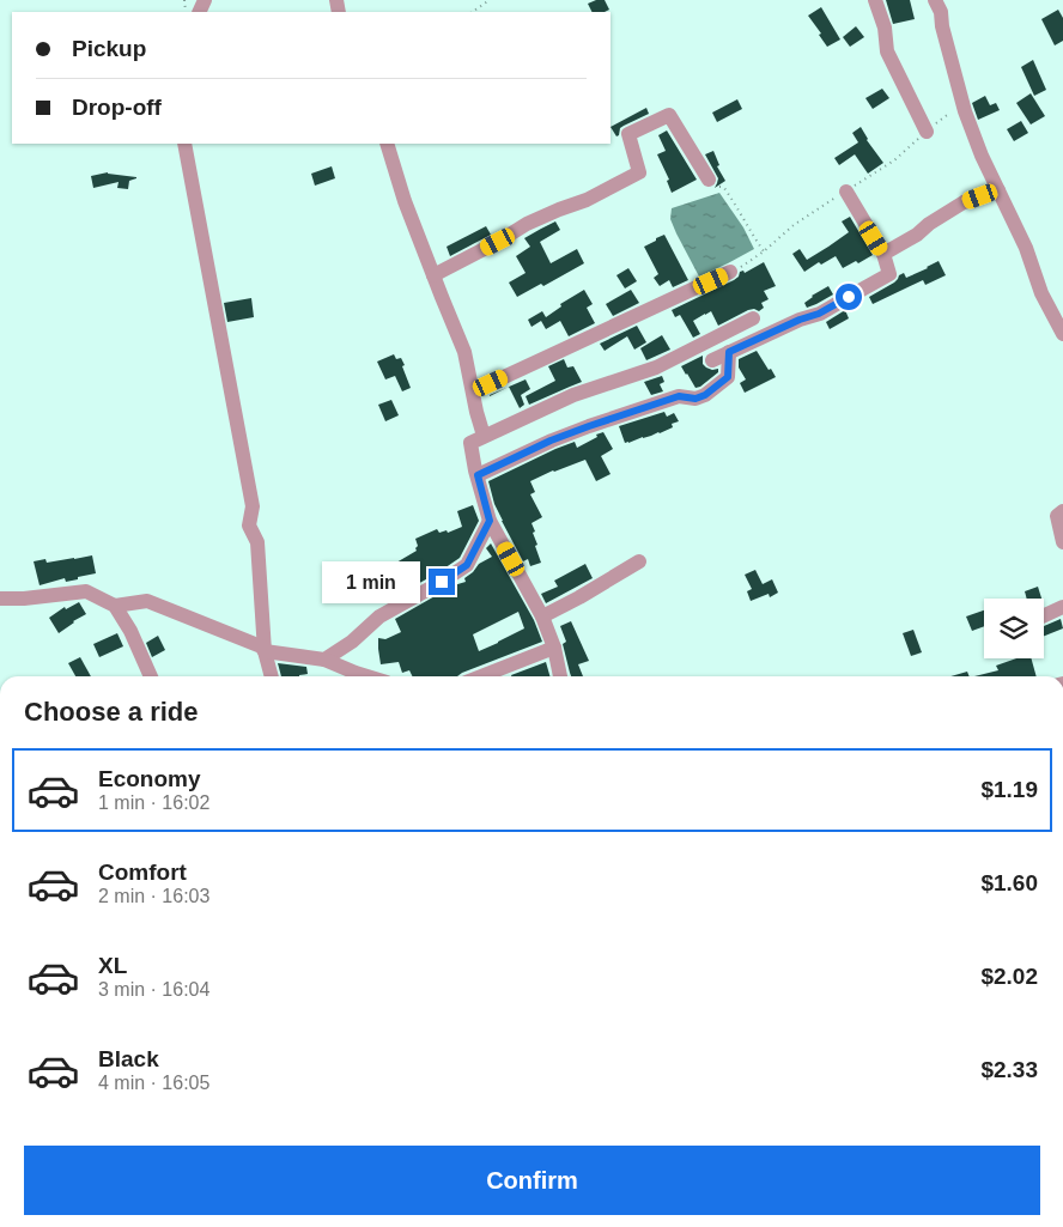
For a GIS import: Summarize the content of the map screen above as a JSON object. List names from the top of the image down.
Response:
{
  "page": {
    "banner": ["Pickup", "Drop-off"],
    "bubble": "1 min",
    "heading": "Choose a ride",
    "list": [
      {
        "name": "Economy",
        "note": "1 min · 16:02",
        "value": "$1.19"
      },
      {
        "name": "Comfort",
        "note": "2 min · 16:03",
        "value": "$1.60"
      },
      {
        "name": "XL",
        "note": "3 min · 16:04",
        "value": "$2.02"
      },
      {
        "name": "Black",
        "note": "4 min · 16:05",
        "value": "$2.33"
      }
    ],
    "buttons": "Confirm"
  }
}
